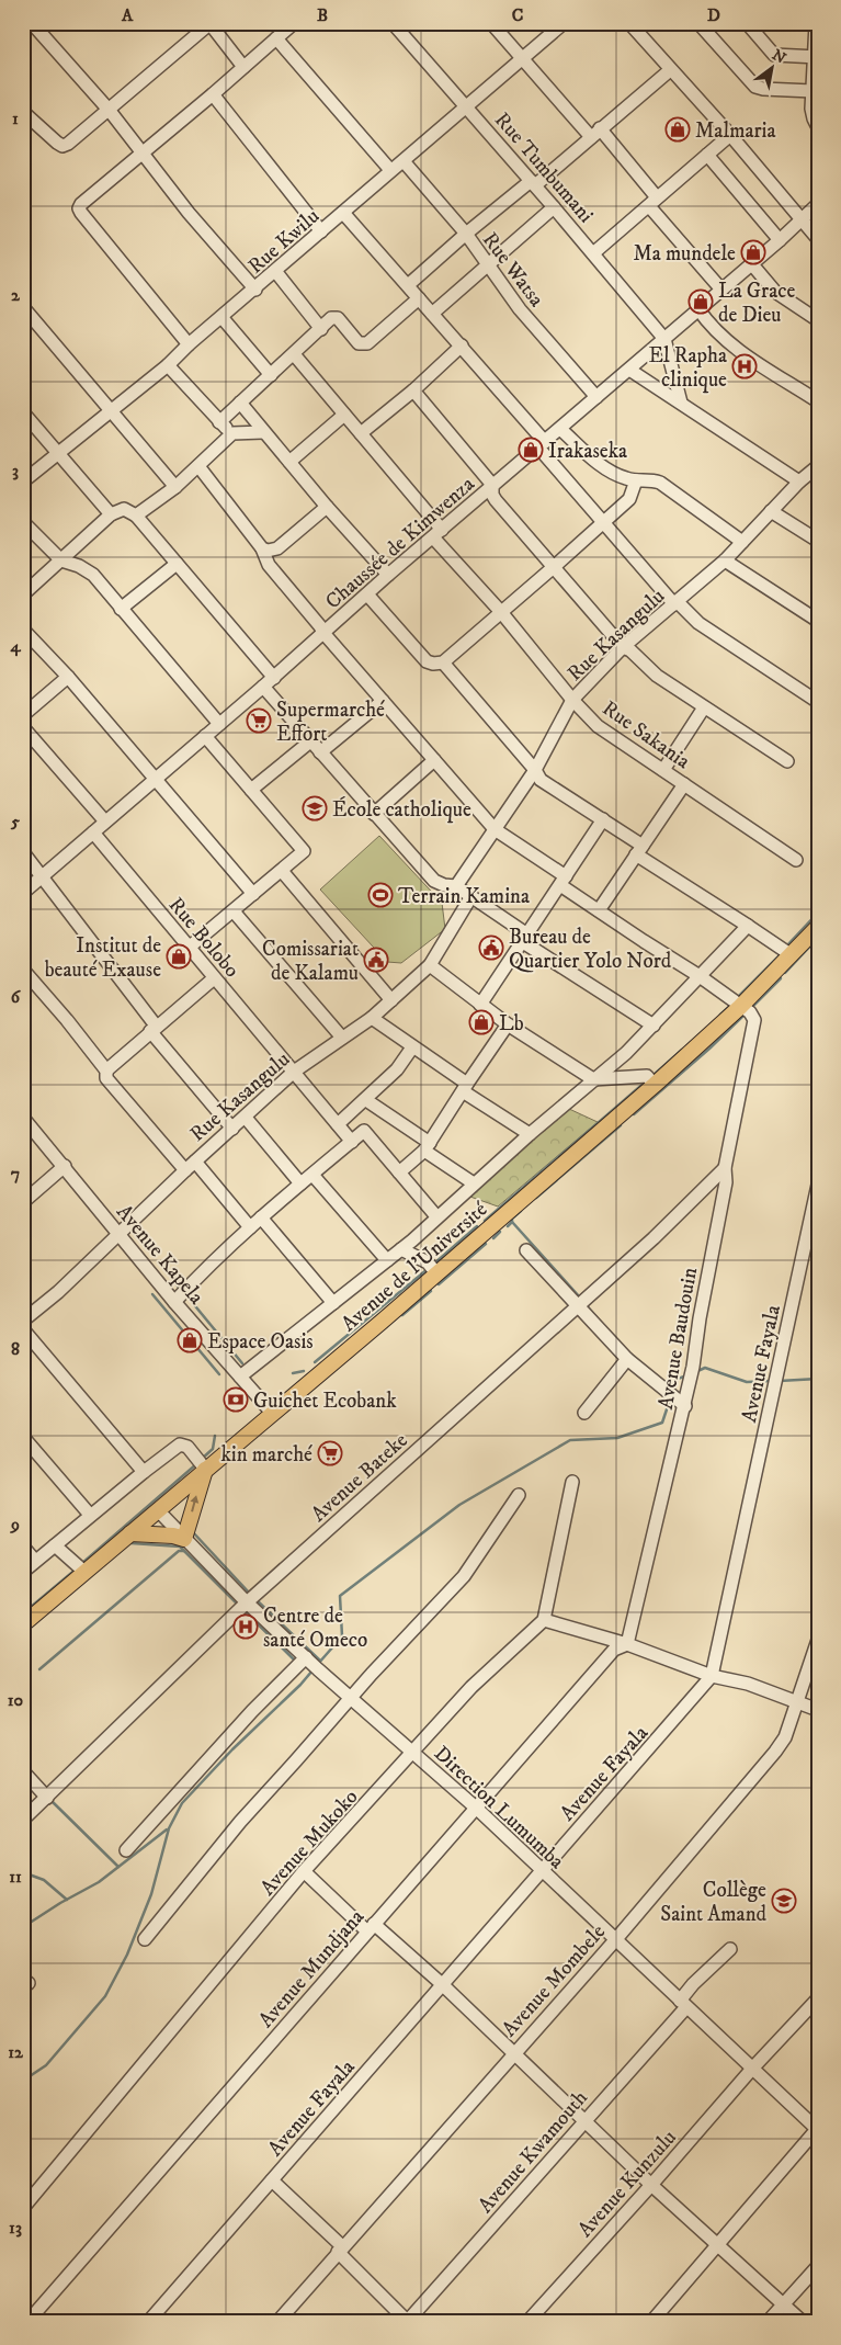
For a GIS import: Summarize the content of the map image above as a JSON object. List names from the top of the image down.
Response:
{
  "streets": {
    "main road": ["Avenue de l’Université"],
    "street": [
      "Rue Tumbumani",
      "Rue Kwilu",
      "Rue Watsa",
      "Chaussée de Kimwenza",
      "Rue Kasangulu",
      "Rue Sakania",
      "Rue Bolobo",
      "Avenue Kapela",
      "Avenue Baudouin",
      "Avenue Fayala",
      "Avenue Bateke",
      "Direction Lumumba",
      "Avenue Mukoko",
      "Avenue Mundjana",
      "Avenue Mombele",
      "Avenue Kwamouth",
      "Avenue Kunzulu"
    ]
  },
  "crossings": [
    ["Rue Tumbumani", "Rue Kwilu"],
    ["Rue Tumbumani", "Chaussée de Kimwenza"],
    ["Rue Kwilu", "Rue Watsa"],
    ["Rue Watsa", "Chaussée de Kimwenza"],
    ["Chaussée de Kimwenza", "Rue Sakania"],
    ["Chaussée de Kimwenza", "Rue Bolobo"],
    ["Rue Kasangulu", "Rue Sakania"],
    ["Rue Kasangulu", "Rue Bolobo"],
    ["Rue Kasangulu", "Avenue Kapela"],
    ["Avenue Kapela", "Avenue de l’Université"],
    ["Avenue de l’Université", "Avenue Baudouin"],
    ["Avenue de l’Université", "Direction Lumumba"],
    ["Avenue Baudouin", "Avenue Bateke"],
    ["Avenue Baudouin", "Avenue Mundjana"],
    ["Avenue Fayala", "Direction Lumumba"],
    ["Avenue Bateke", "Direction Lumumba"],
    ["Direction Lumumba", "Avenue Mukoko"],
    ["Direction Lumumba", "Avenue Mundjana"],
    ["Direction Lumumba", "Avenue Mombele"],
    ["Direction Lumumba", "Avenue Kwamouth"],
    ["Direction Lumumba", "Avenue Kunzulu"]
  ],
  "places": {
    "shop": [
      "Malmaria",
      "Ma mundele",
      "La Grace de Dieu",
      "Irakaseka",
      "Institut de beauté Exause",
      "Lb",
      "Espace Oasis"
    ],
    "hospital": ["El Rapha clinique", "Centre de santé Omeco"],
    "supermarket": ["Supermarché Effort", "kin marché"],
    "school or university": ["École catholique", "Collège Saint Amand"],
    "sports": ["Terrain Kamina"],
    "public building": ["Bureau de Quartier Yolo Nord", "Comissariat de Kalamu"],
    "bank": ["Guichet Ecobank"]
  },
  "north": "top right",
  "grid": {
    "columns": [
      "A",
      "B",
      "C",
      "D"
    ],
    "rows": [
      "1",
      "2",
      "3",
      "4",
      "5",
      "6",
      "7",
      "8",
      "9",
      "10",
      "11",
      "12",
      "13"
    ]
  }
}
